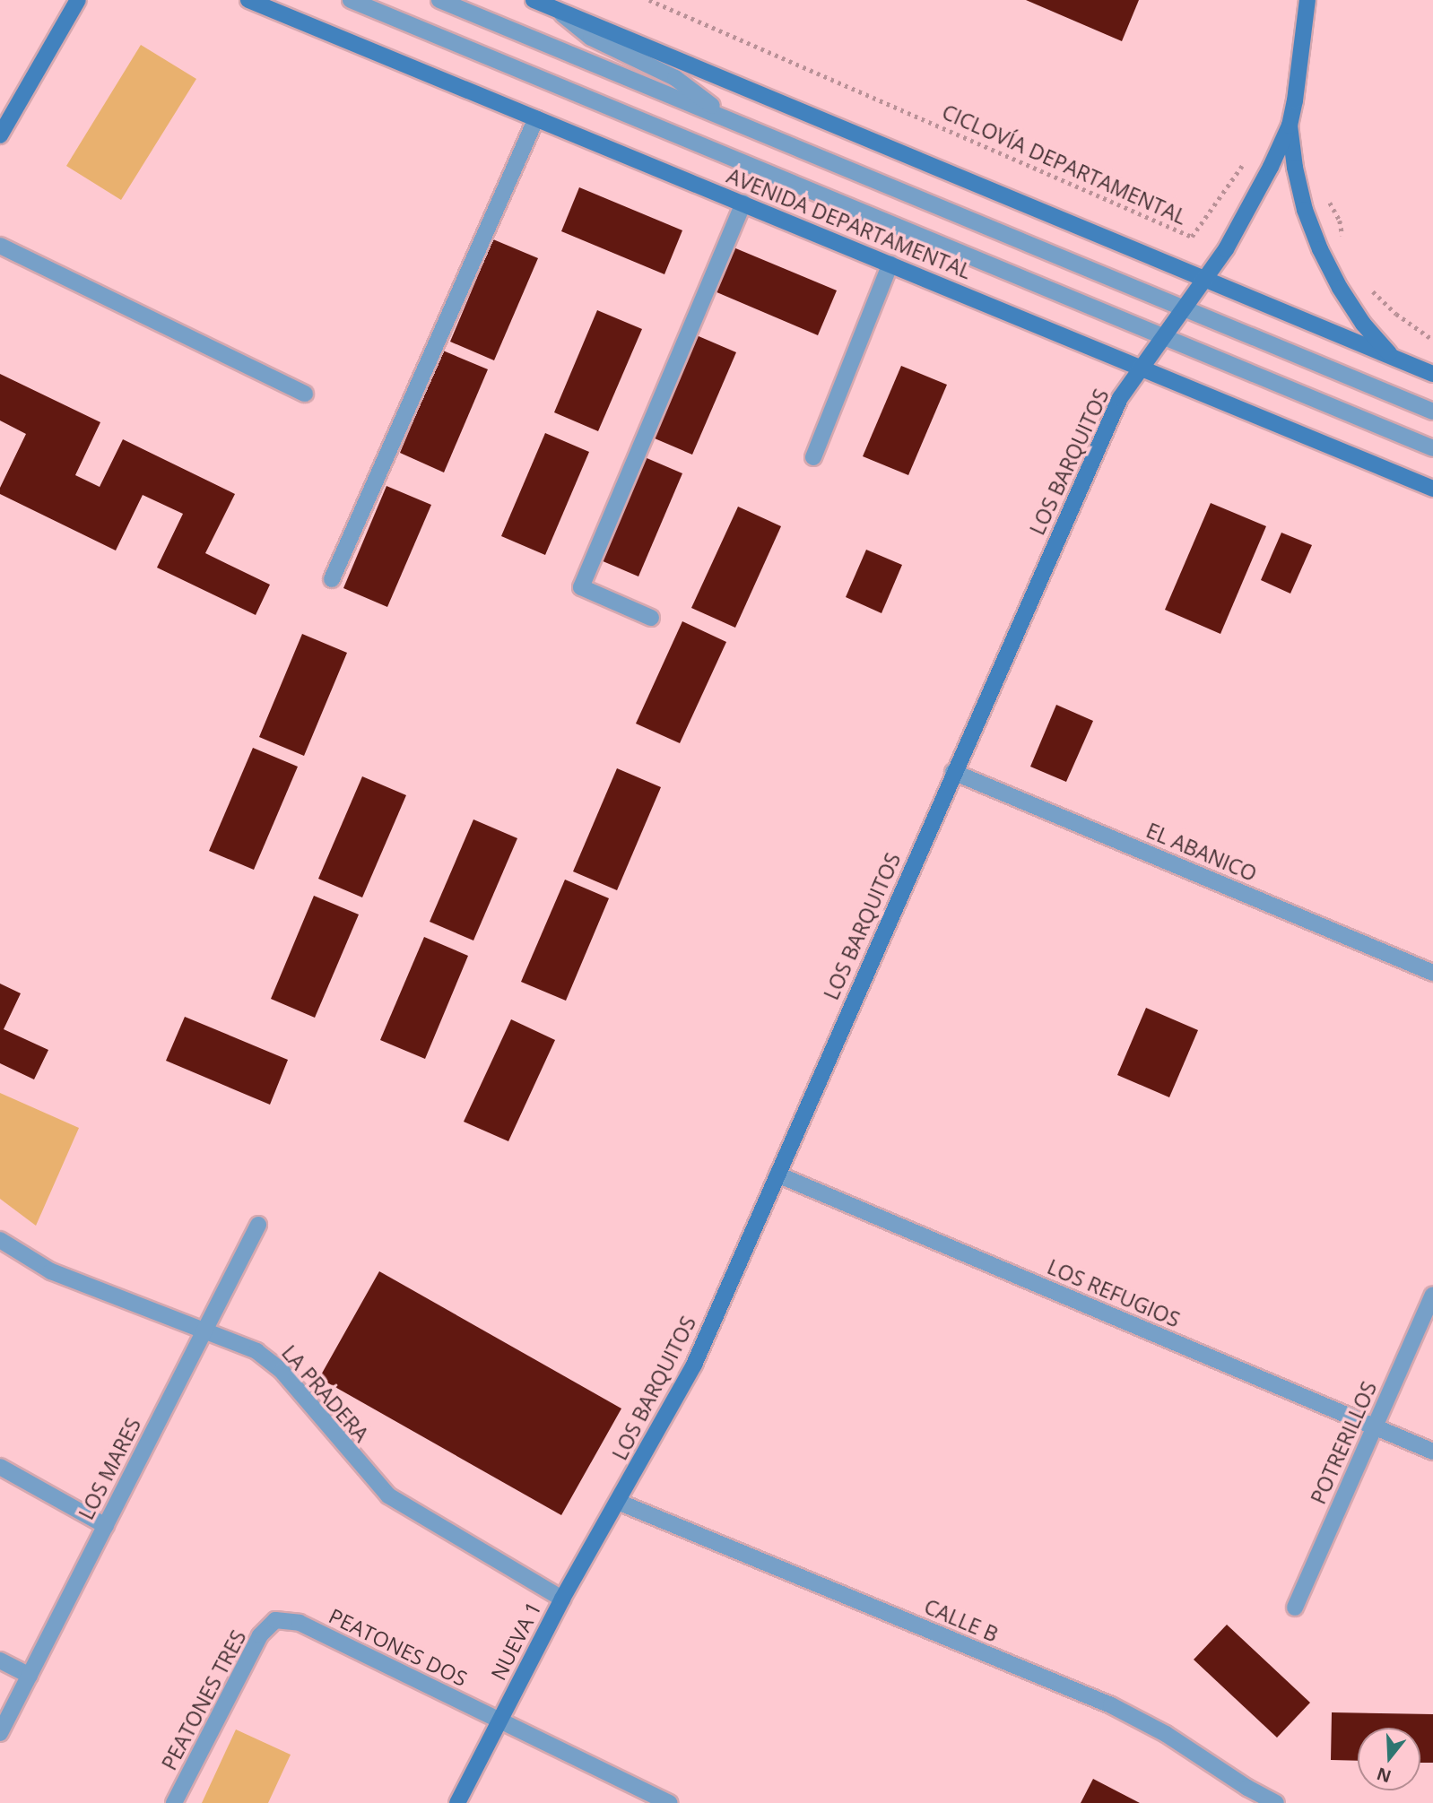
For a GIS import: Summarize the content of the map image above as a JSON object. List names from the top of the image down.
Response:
{
  "streets": {
    "main road": ["AVENIDA DEPARTAMENTAL", "LOS BARQUITOS", "NUEVA 1"],
    "street": [
      "EL ABANICO",
      "LOS REFUGIOS",
      "LA PRADERA",
      "POTRERILLOS",
      "LOS MARES",
      "CALLE B",
      "PEATONES DOS",
      "PEATONES TRES"
    ],
    "path": ["CICLOVÍA DEPARTAMENTAL"]
  },
  "crossings": [
    ["AVENIDA DEPARTAMENTAL", "LOS BARQUITOS"],
    ["LOS BARQUITOS", "EL ABANICO"],
    ["LOS BARQUITOS", "LOS REFUGIOS"],
    ["LOS BARQUITOS", "CALLE B"],
    ["LOS BARQUITOS", "NUEVA 1"],
    ["LOS REFUGIOS", "POTRERILLOS"],
    ["LA PRADERA", "LOS MARES"],
    ["LA PRADERA", "NUEVA 1"],
    ["CALLE B", "NUEVA 1"],
    ["NUEVA 1", "PEATONES DOS"],
    ["PEATONES DOS", "PEATONES TRES"]
  ],
  "north": "bottom"
}
